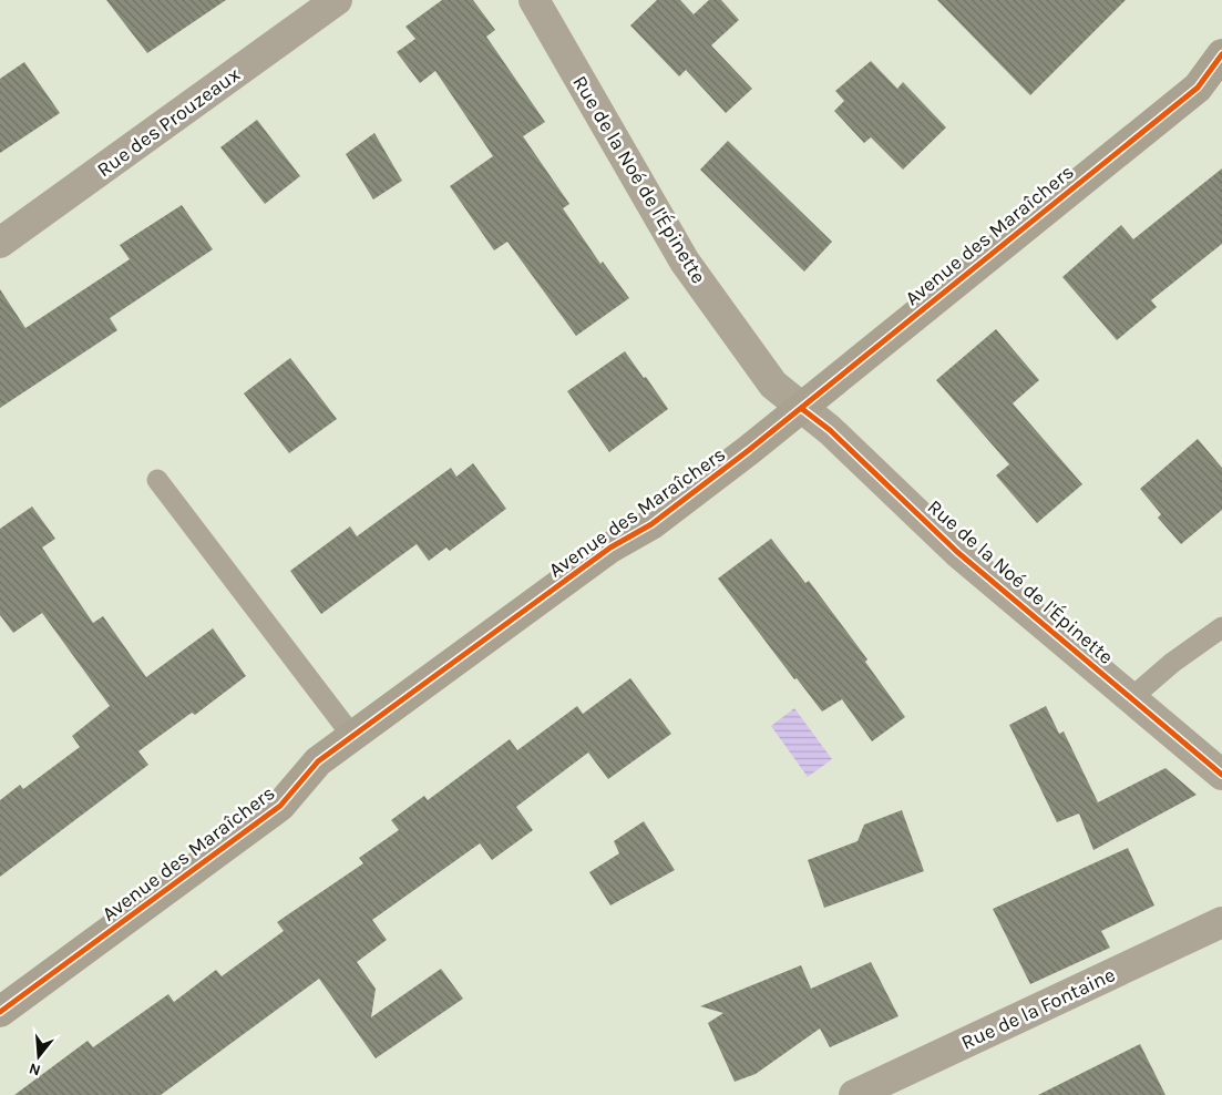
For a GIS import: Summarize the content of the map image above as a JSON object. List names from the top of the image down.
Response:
{
  "streets": {
    "main road": ["Avenue des Maraîchers"],
    "street": ["Rue des Prouzeaux", "Rue de la Noé de l'Épinette", "Rue de la Fontaine"]
  },
  "crossings": [
    ["Rue de la Noé de l'Épinette", "Avenue des Maraîchers"]
  ],
  "north": "bottom"
}
